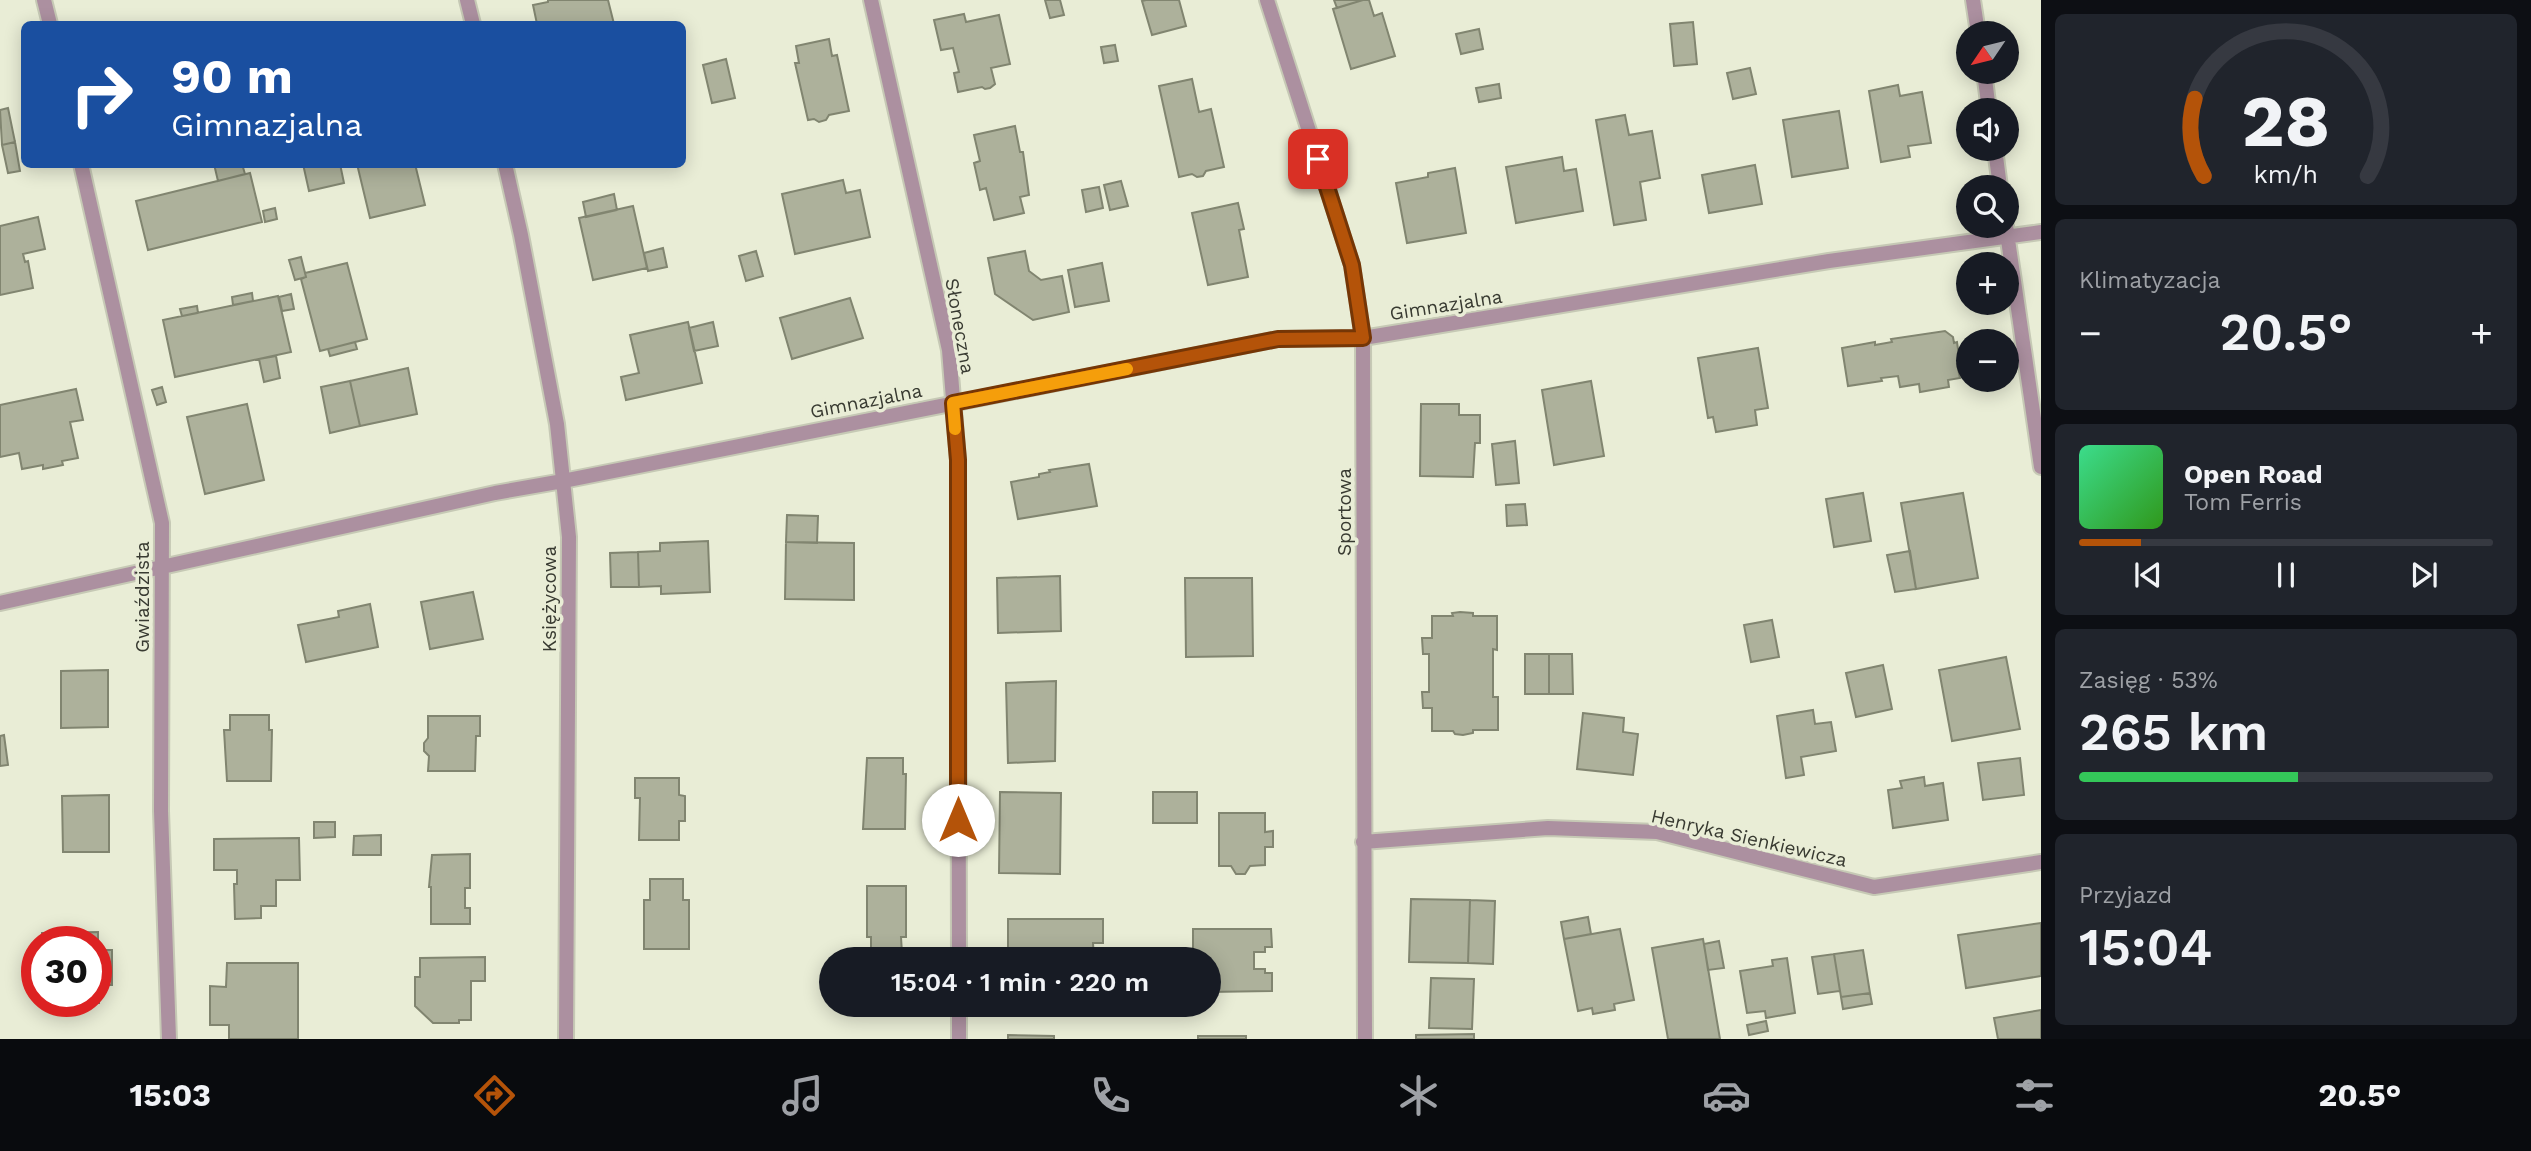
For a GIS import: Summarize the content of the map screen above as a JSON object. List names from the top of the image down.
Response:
{
  "streets": {
    "street": [
      "Gimnazjalna",
      "Słoneczna",
      "Sportowa",
      "Gwiaździsta",
      "Księżycowa",
      "Henryka Sienkiewicza"
    ]
  },
  "crossings": [
    ["Gimnazjalna", "Słoneczna"],
    ["Gimnazjalna", "Sportowa"],
    ["Gimnazjalna", "Gwiaździsta"],
    ["Gimnazjalna", "Księżycowa"],
    ["Sportowa", "Henryka Sienkiewicza"]
  ],
  "north": "bottom left",
  "page": {
    "map_buttons": ["+", "−"],
    "turn": ["90 m", "Gimnazjalna"],
    "tile": [
      "Klimatyzacja",
      ["Zasięg · 53%", "265 km"],
      ["Przyjazd", "15:04"]
    ],
    "heat": ["−", "20.5°", "+"],
    "song": ["Open Road", "Tom Ferris"],
    "limit": "30",
    "trip": "15:04 · 1 min · 220 m",
    "tabs": ["15:03", "20.5°"],
    "gauge": ["28", "km/h"]
  }
}
